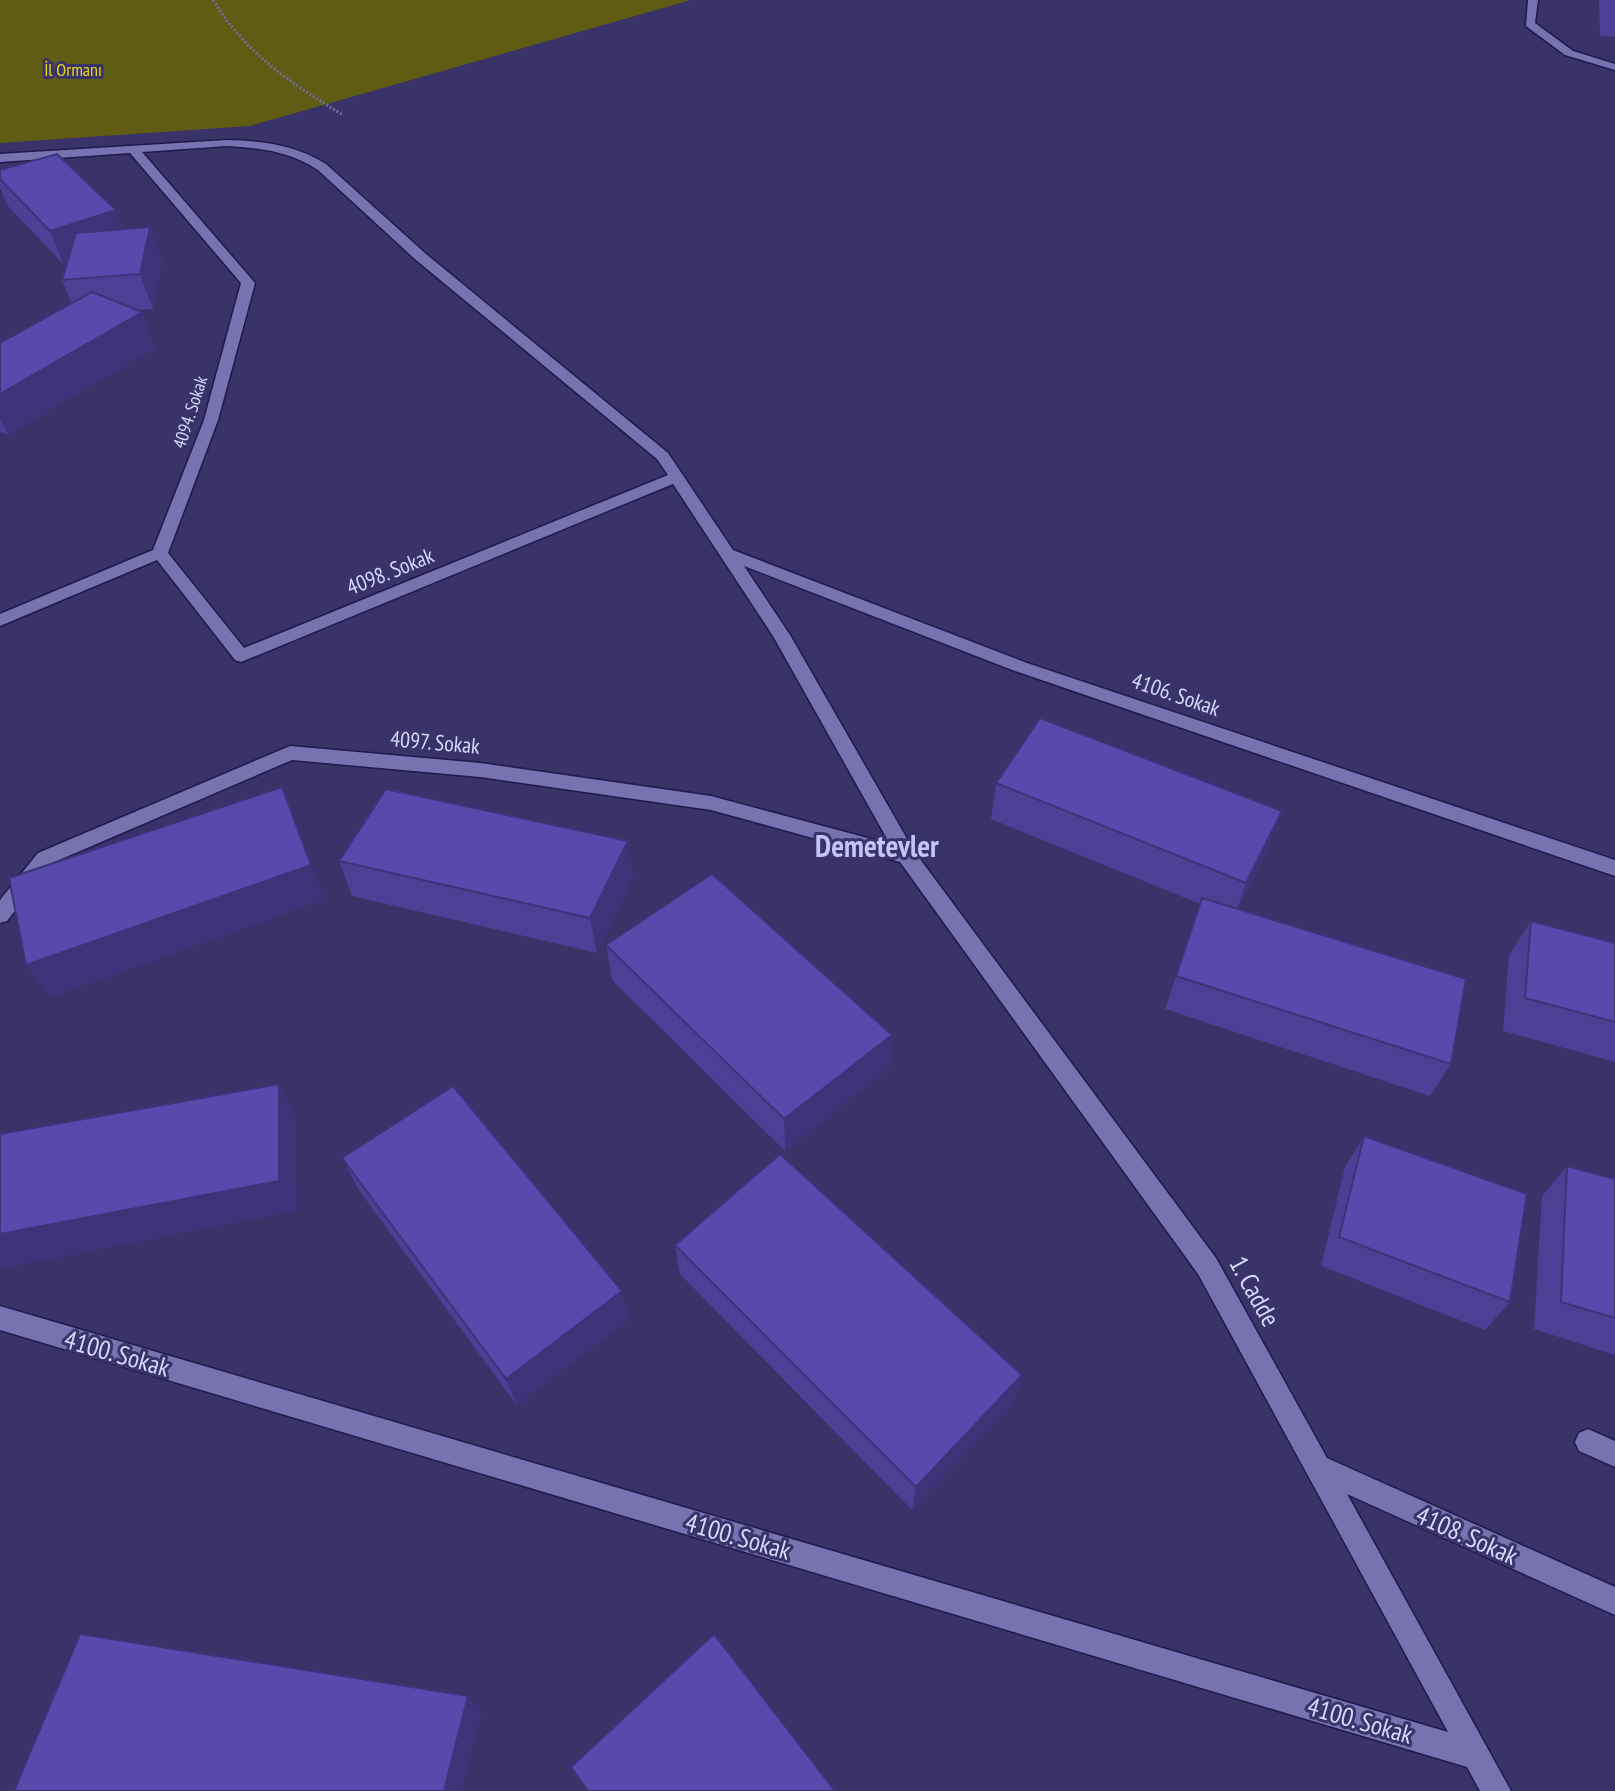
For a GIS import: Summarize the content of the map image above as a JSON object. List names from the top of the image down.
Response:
{
  "streets": {
    "street": [
      "4094. Sokak",
      "4098. Sokak",
      "4106. Sokak",
      "4097. Sokak",
      "1. Cadde",
      "4100. Sokak",
      "4108. Sokak"
    ]
  },
  "crossings": [
    ["4094. Sokak", "4098. Sokak"],
    ["4094. Sokak", "1. Cadde"],
    ["4098. Sokak", "1. Cadde"],
    ["4106. Sokak", "1. Cadde"],
    ["4097. Sokak", "1. Cadde"],
    ["1. Cadde", "4100. Sokak"],
    ["1. Cadde", "4108. Sokak"]
  ],
  "districts": ["Demetevler"],
  "parks": ["İl Ormanı"]
}
